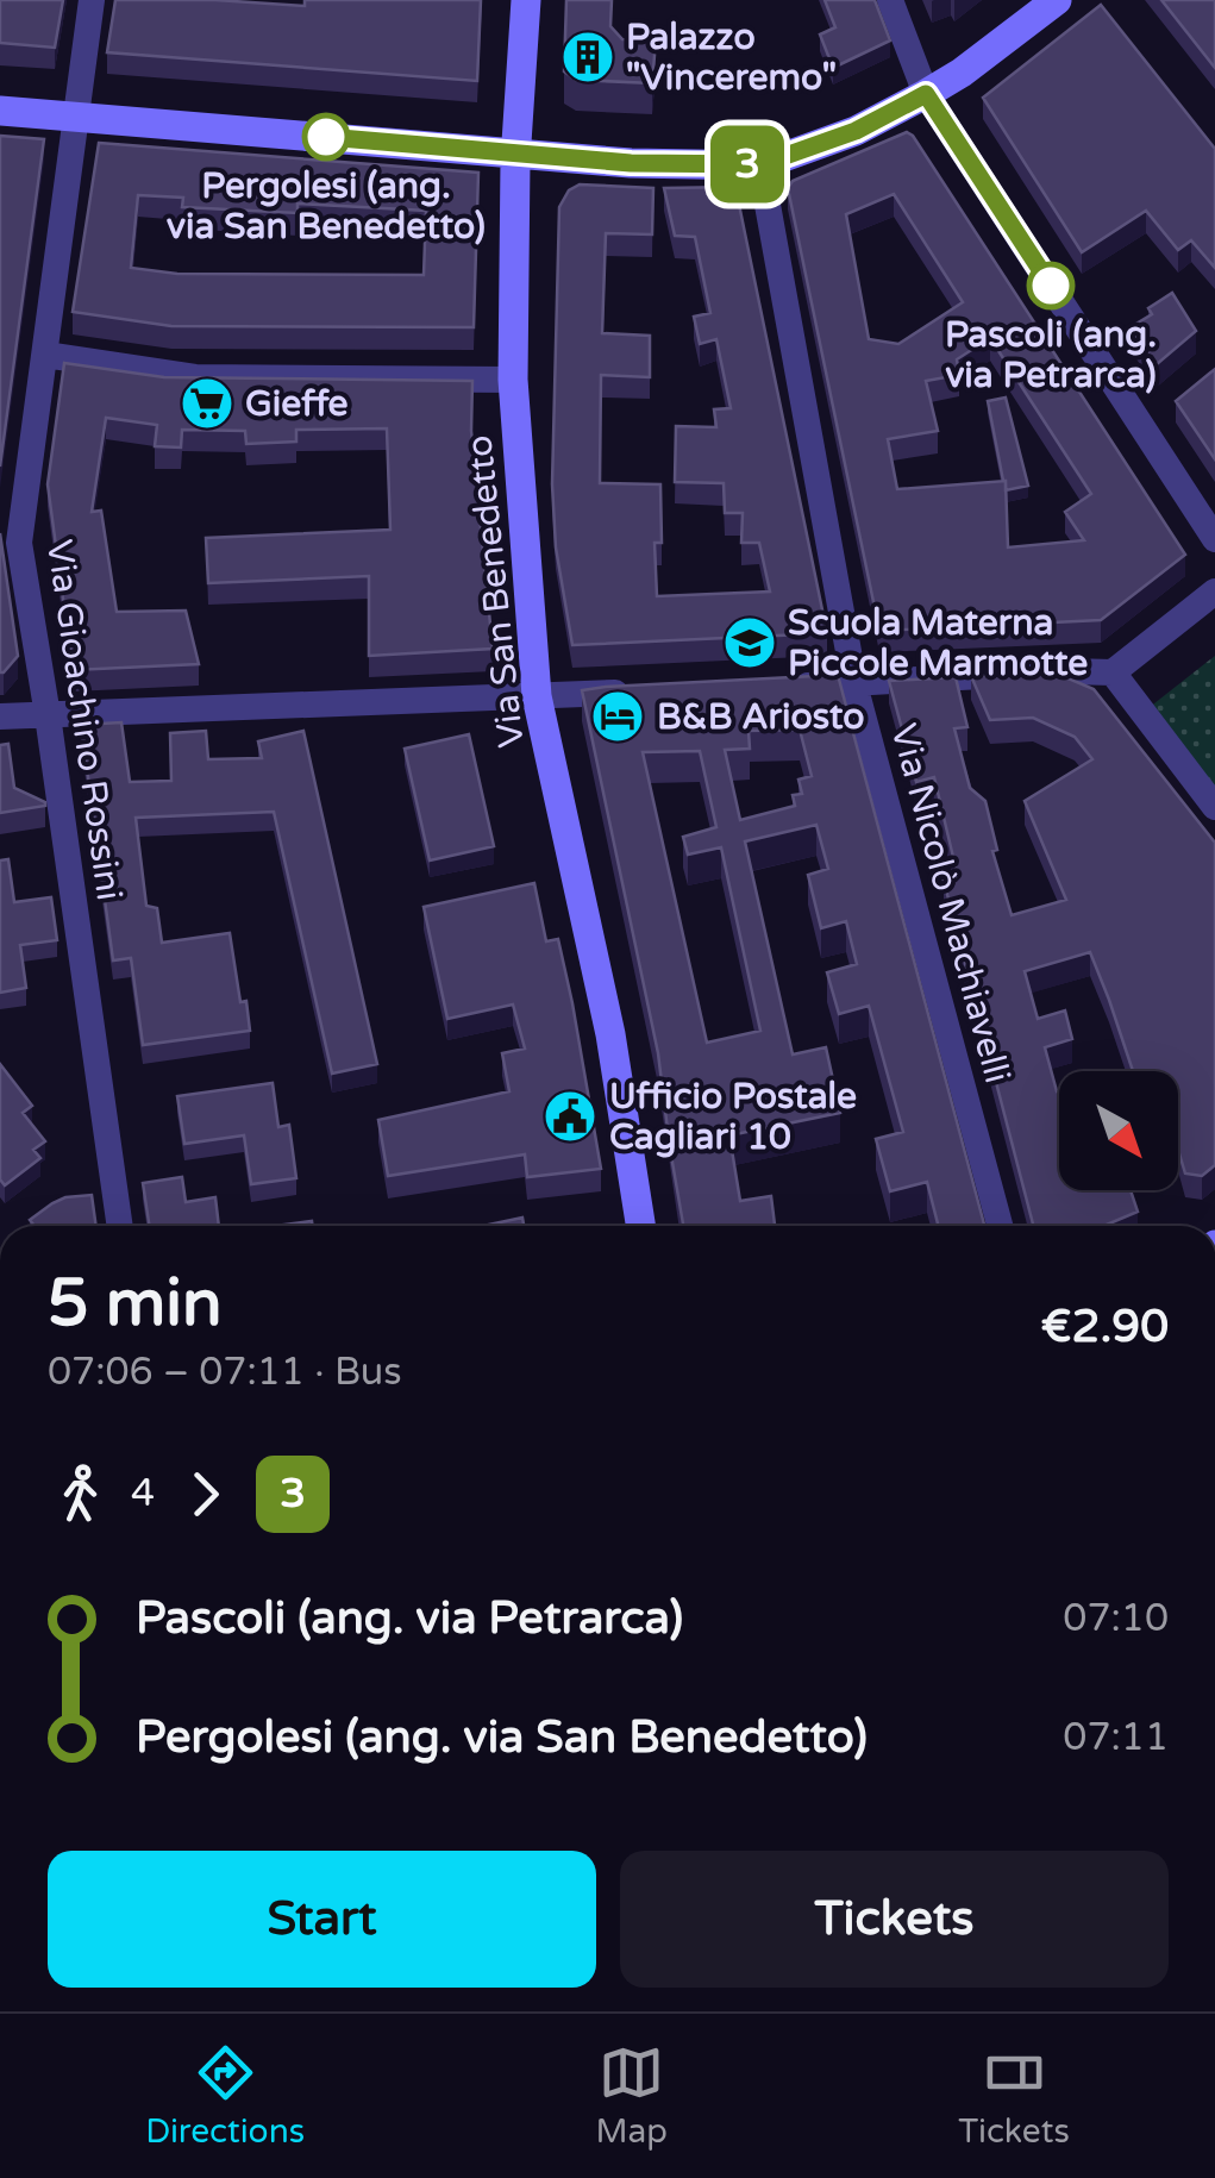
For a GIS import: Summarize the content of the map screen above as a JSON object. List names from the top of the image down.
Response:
{
  "streets": {
    "main road": ["Via San Benedetto"],
    "street": ["Via Gioachino Rossini", "Via Nicolò Machiavelli"]
  },
  "places": {
    "building": ["Palazzo \"Vinceremo\""],
    "other": ["Pergolesi (ang. via San Benedetto)", "Pascoli (ang. via Petrarca)"],
    "supermarket": ["Gieffe"],
    "school or university": ["Scuola Materna Piccole Marmotte"],
    "hotel": ["B&B Ariosto"],
    "public building": ["Ufficio Postale Cagliari 10"]
  },
  "lines": ["bus line 3"],
  "north": "bottom right",
  "page": {
    "on_map": "3",
    "heading": ["5 min", "07:06 – 07:11 · Bus", "€2.90"],
    "legs": ["4", "3"],
    "list": [
      {
        "name": "Pascoli (ang. via Petrarca)",
        "value": "07:10"
      },
      {
        "name": "Pergolesi (ang. via San Benedetto)",
        "value": "07:11"
      }
    ],
    "buttons": ["Start", "Tickets"],
    "tabs": ["Directions", "Map", "Tickets"]
  }
}
